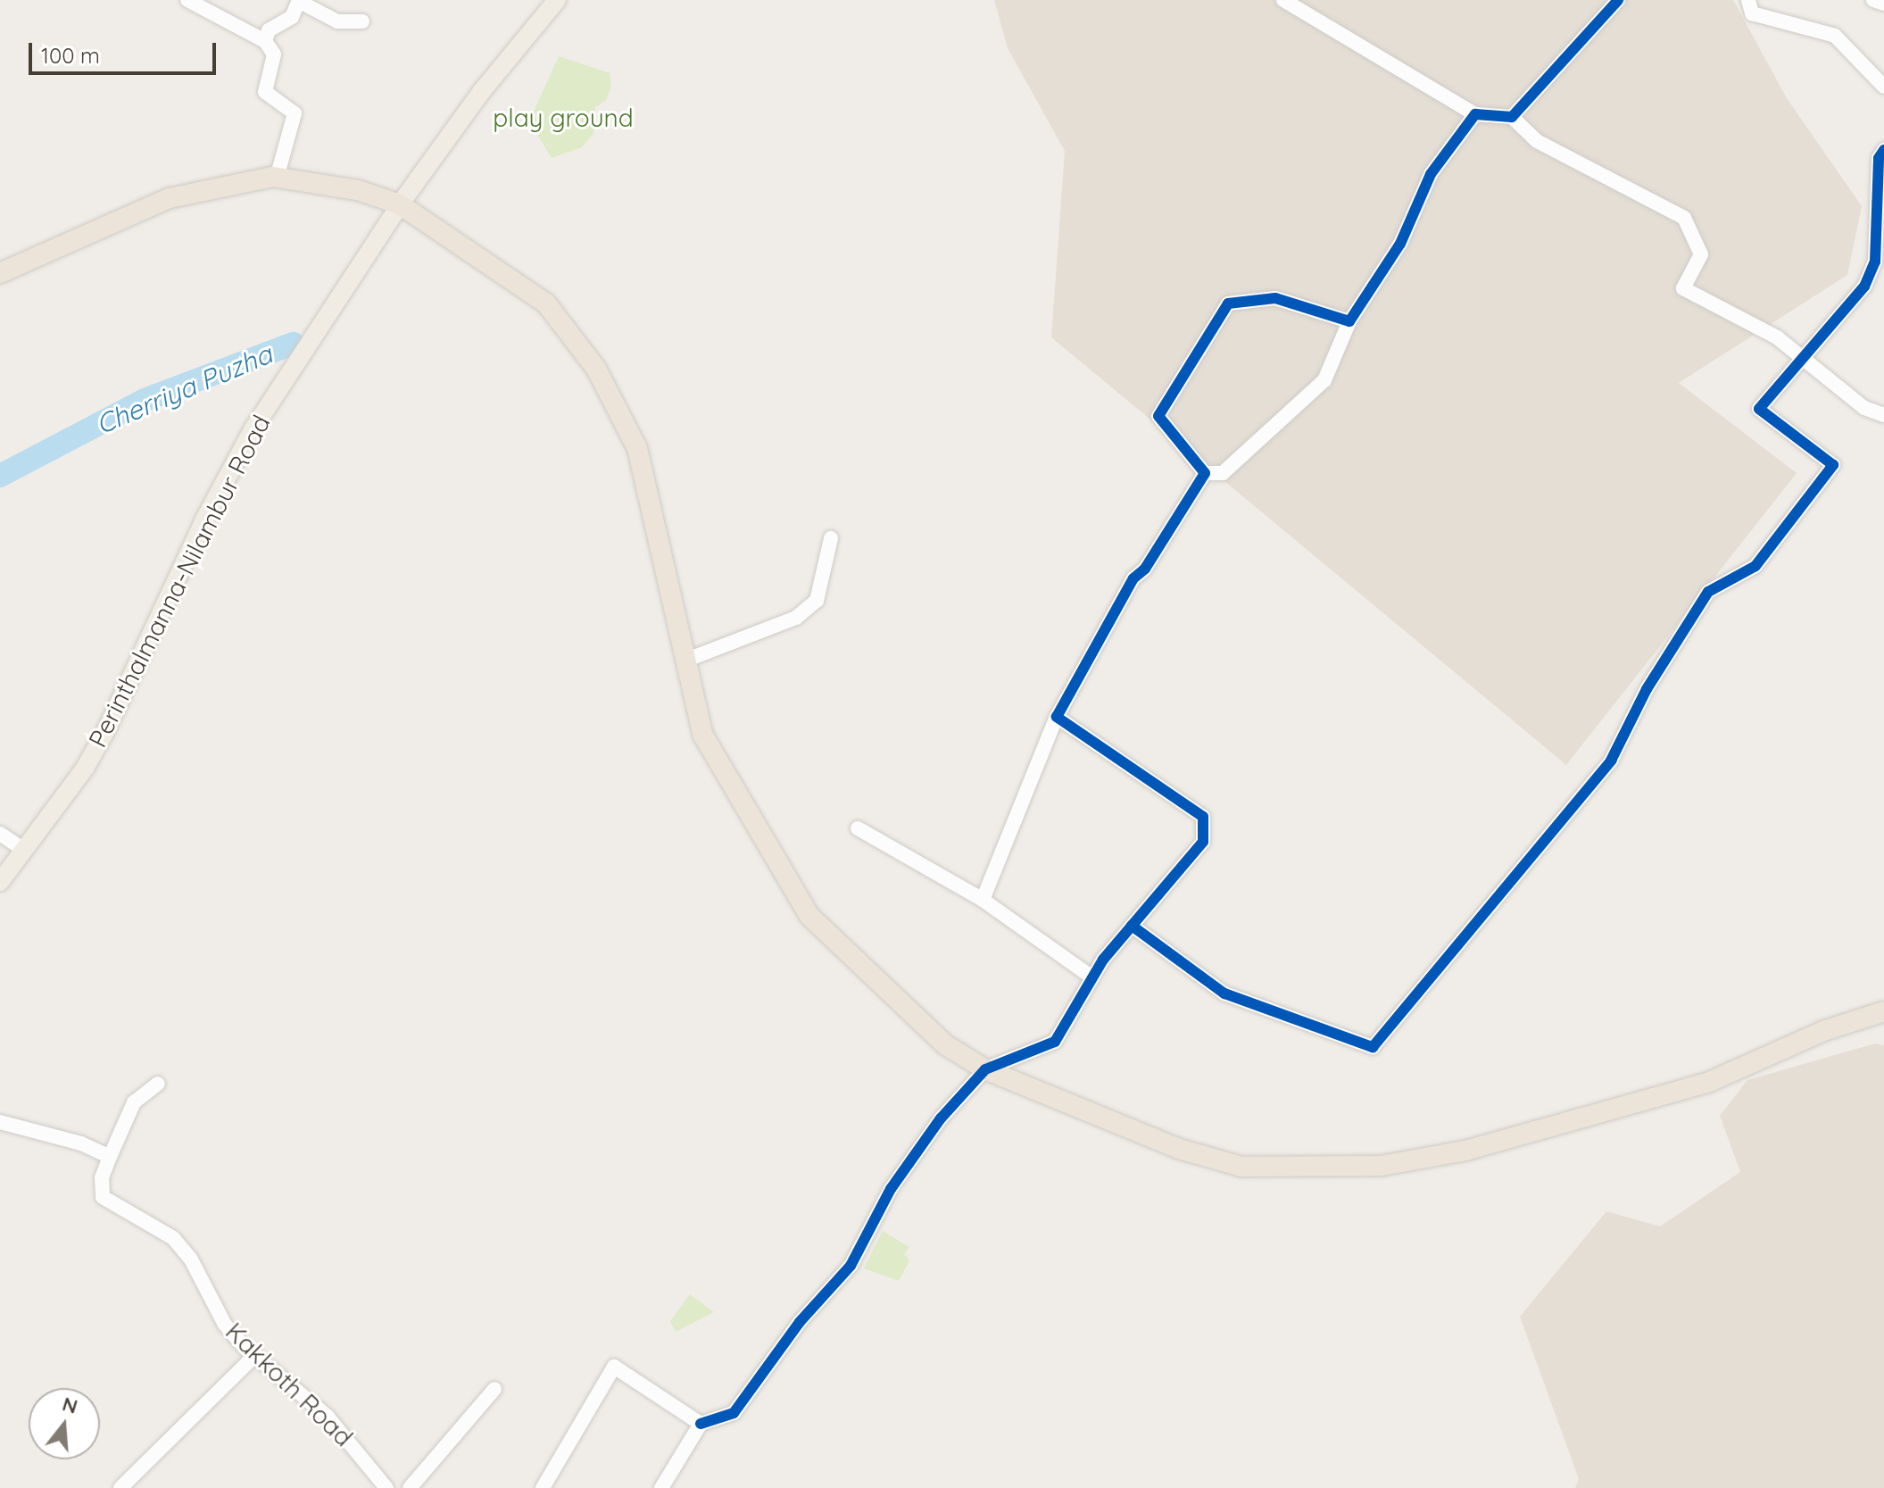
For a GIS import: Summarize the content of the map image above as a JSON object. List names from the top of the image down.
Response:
{
  "streets": {
    "main road": ["Perinthalmanna-Nilambur Road"],
    "street": ["Kakkoth Road"]
  },
  "water": ["Cherriya Puzha"],
  "parks": ["play ground"],
  "scale_bar": "100 m",
  "north": "top"
}
